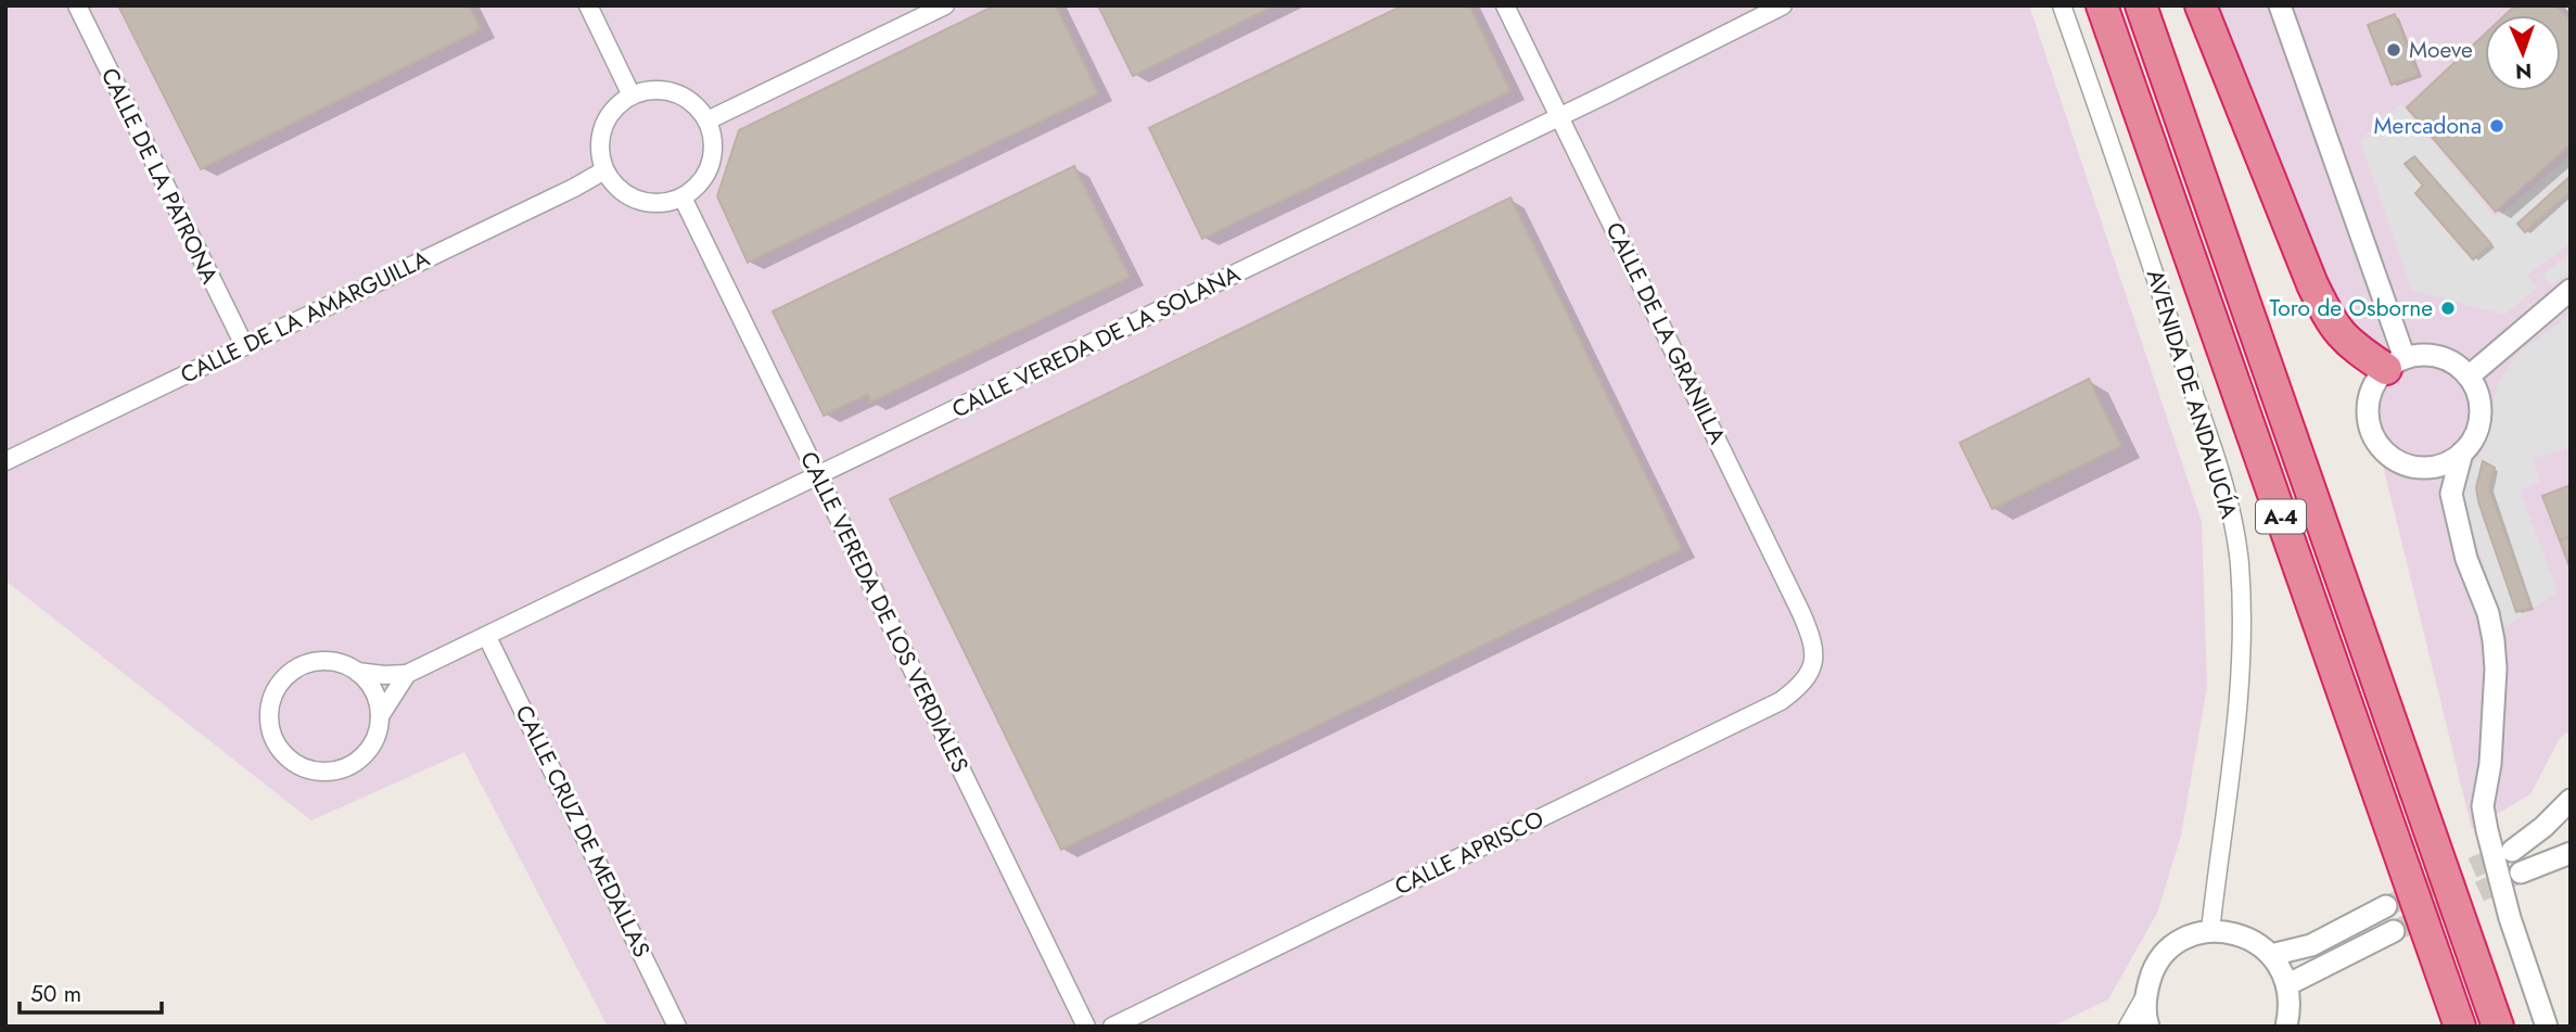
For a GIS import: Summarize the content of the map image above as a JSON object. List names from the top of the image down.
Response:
{
  "streets": {
    "highway": ["A-4"],
    "street": [
      "CALLE DE LA PATRONA",
      "CALLE DE LA AMARGUILLA",
      "CALLE DE LA GRANILLA",
      "CALLE VEREDA DE LA SOLANA",
      "AVENIDA DE ANDALUCÍA",
      "CALLE VEREDA DE LOS VERDIALES",
      "CALLE CRUZ DE MEDALLAS",
      "CALLE APRISCO"
    ]
  },
  "crossings": [
    ["CALLE DE LA PATRONA", "CALLE DE LA AMARGUILLA"],
    ["CALLE DE LA AMARGUILLA", "CALLE VEREDA DE LOS VERDIALES"],
    ["CALLE DE LA GRANILLA", "CALLE VEREDA DE LA SOLANA"],
    ["CALLE DE LA GRANILLA", "CALLE APRISCO"],
    ["CALLE VEREDA DE LA SOLANA", "CALLE VEREDA DE LOS VERDIALES"],
    ["CALLE VEREDA DE LA SOLANA", "CALLE CRUZ DE MEDALLAS"]
  ],
  "places": ["Moeve", "Mercadona", "Toro de Osborne"],
  "scale_bar": "50 m",
  "north": "bottom"
}
